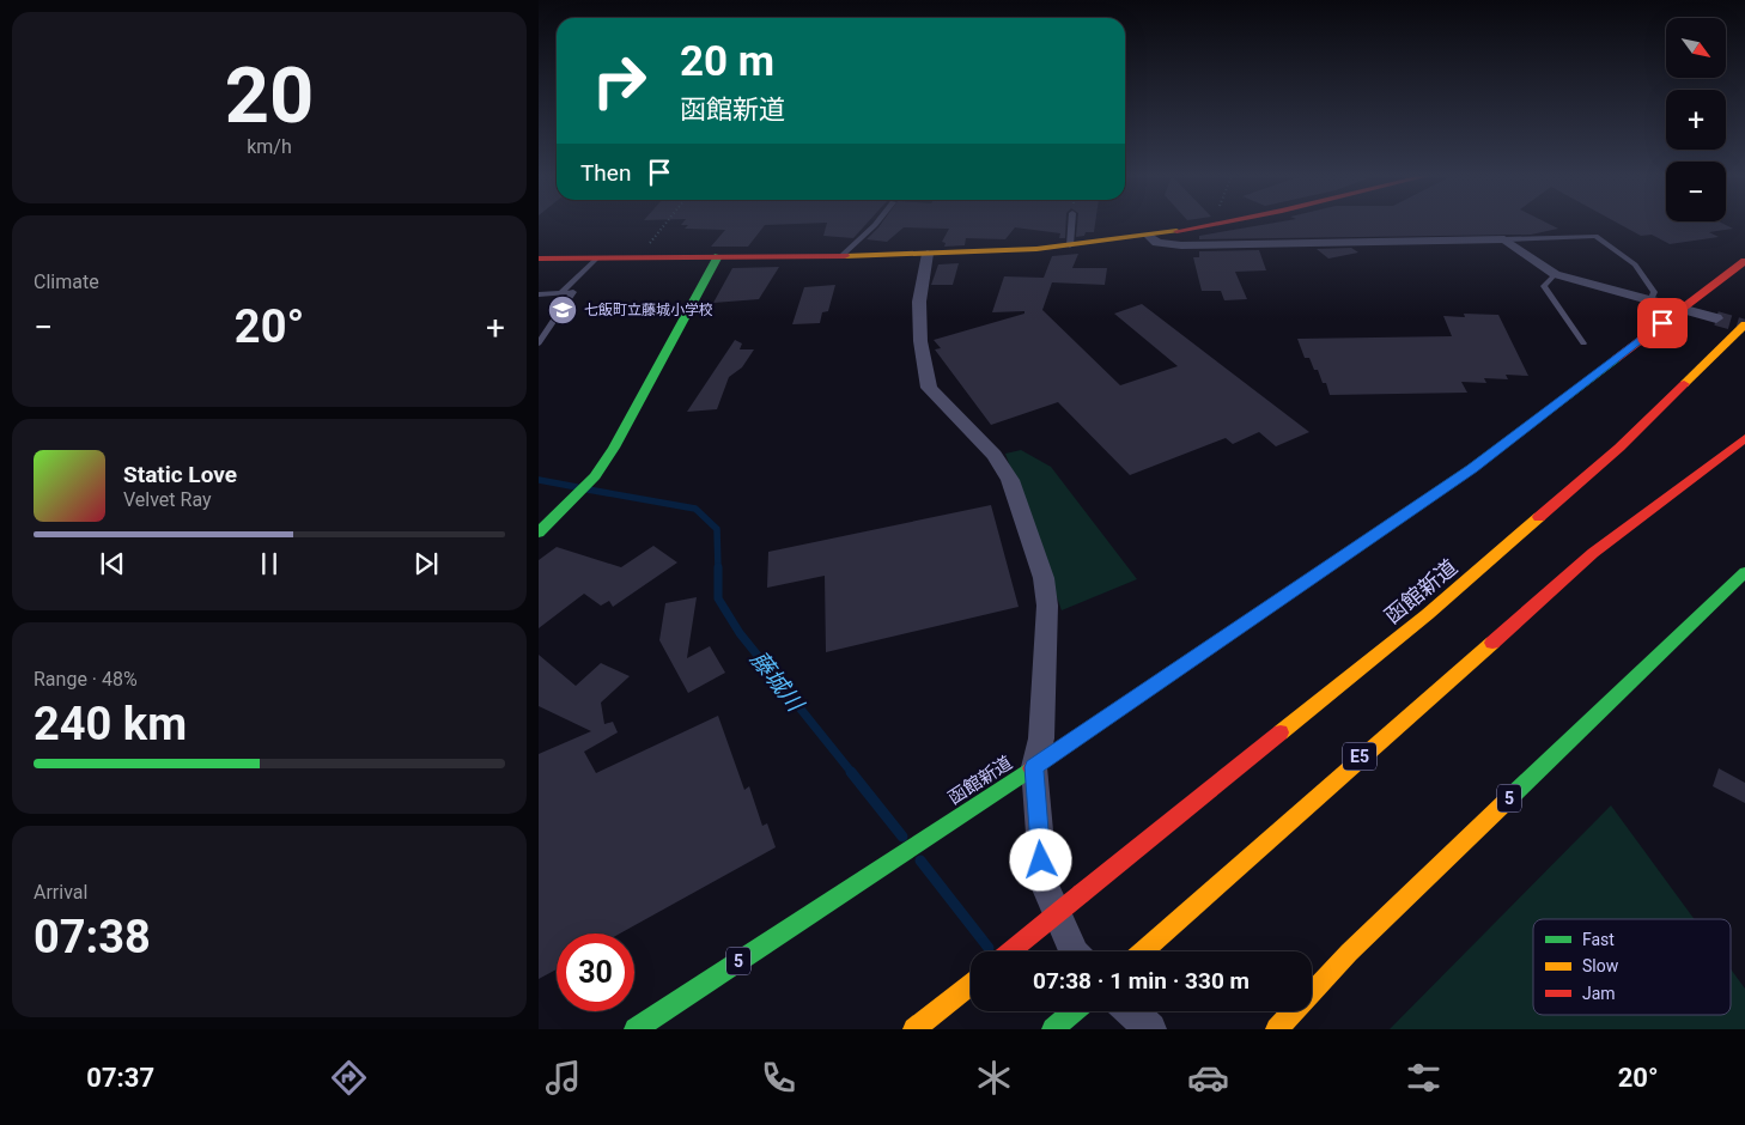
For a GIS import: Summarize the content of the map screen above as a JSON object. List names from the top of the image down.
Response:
{
  "streets": {
    "main road": ["函館新道", "E5", "5"]
  },
  "water": ["藤城川"],
  "places": {
    "school or university": ["七飯町立藤城小学校"]
  },
  "legend": ["Fast", "Slow", "Jam"],
  "north": "bottom right",
  "page": {
    "tile": [
      ["20", "km/h"],
      "Climate",
      ["Range · 48%", "240 km"],
      ["Arrival", "07:38"]
    ],
    "map_buttons": ["+", "−"],
    "turn": ["20 m", "函館新道"],
    "then": "Then",
    "heat": ["−", "20°", "+"],
    "song": ["Static Love", "Velvet Ray"],
    "limit": "30",
    "trip": "07:38 · 1 min · 330 m",
    "tabs": ["07:37", "20°"]
  }
}
